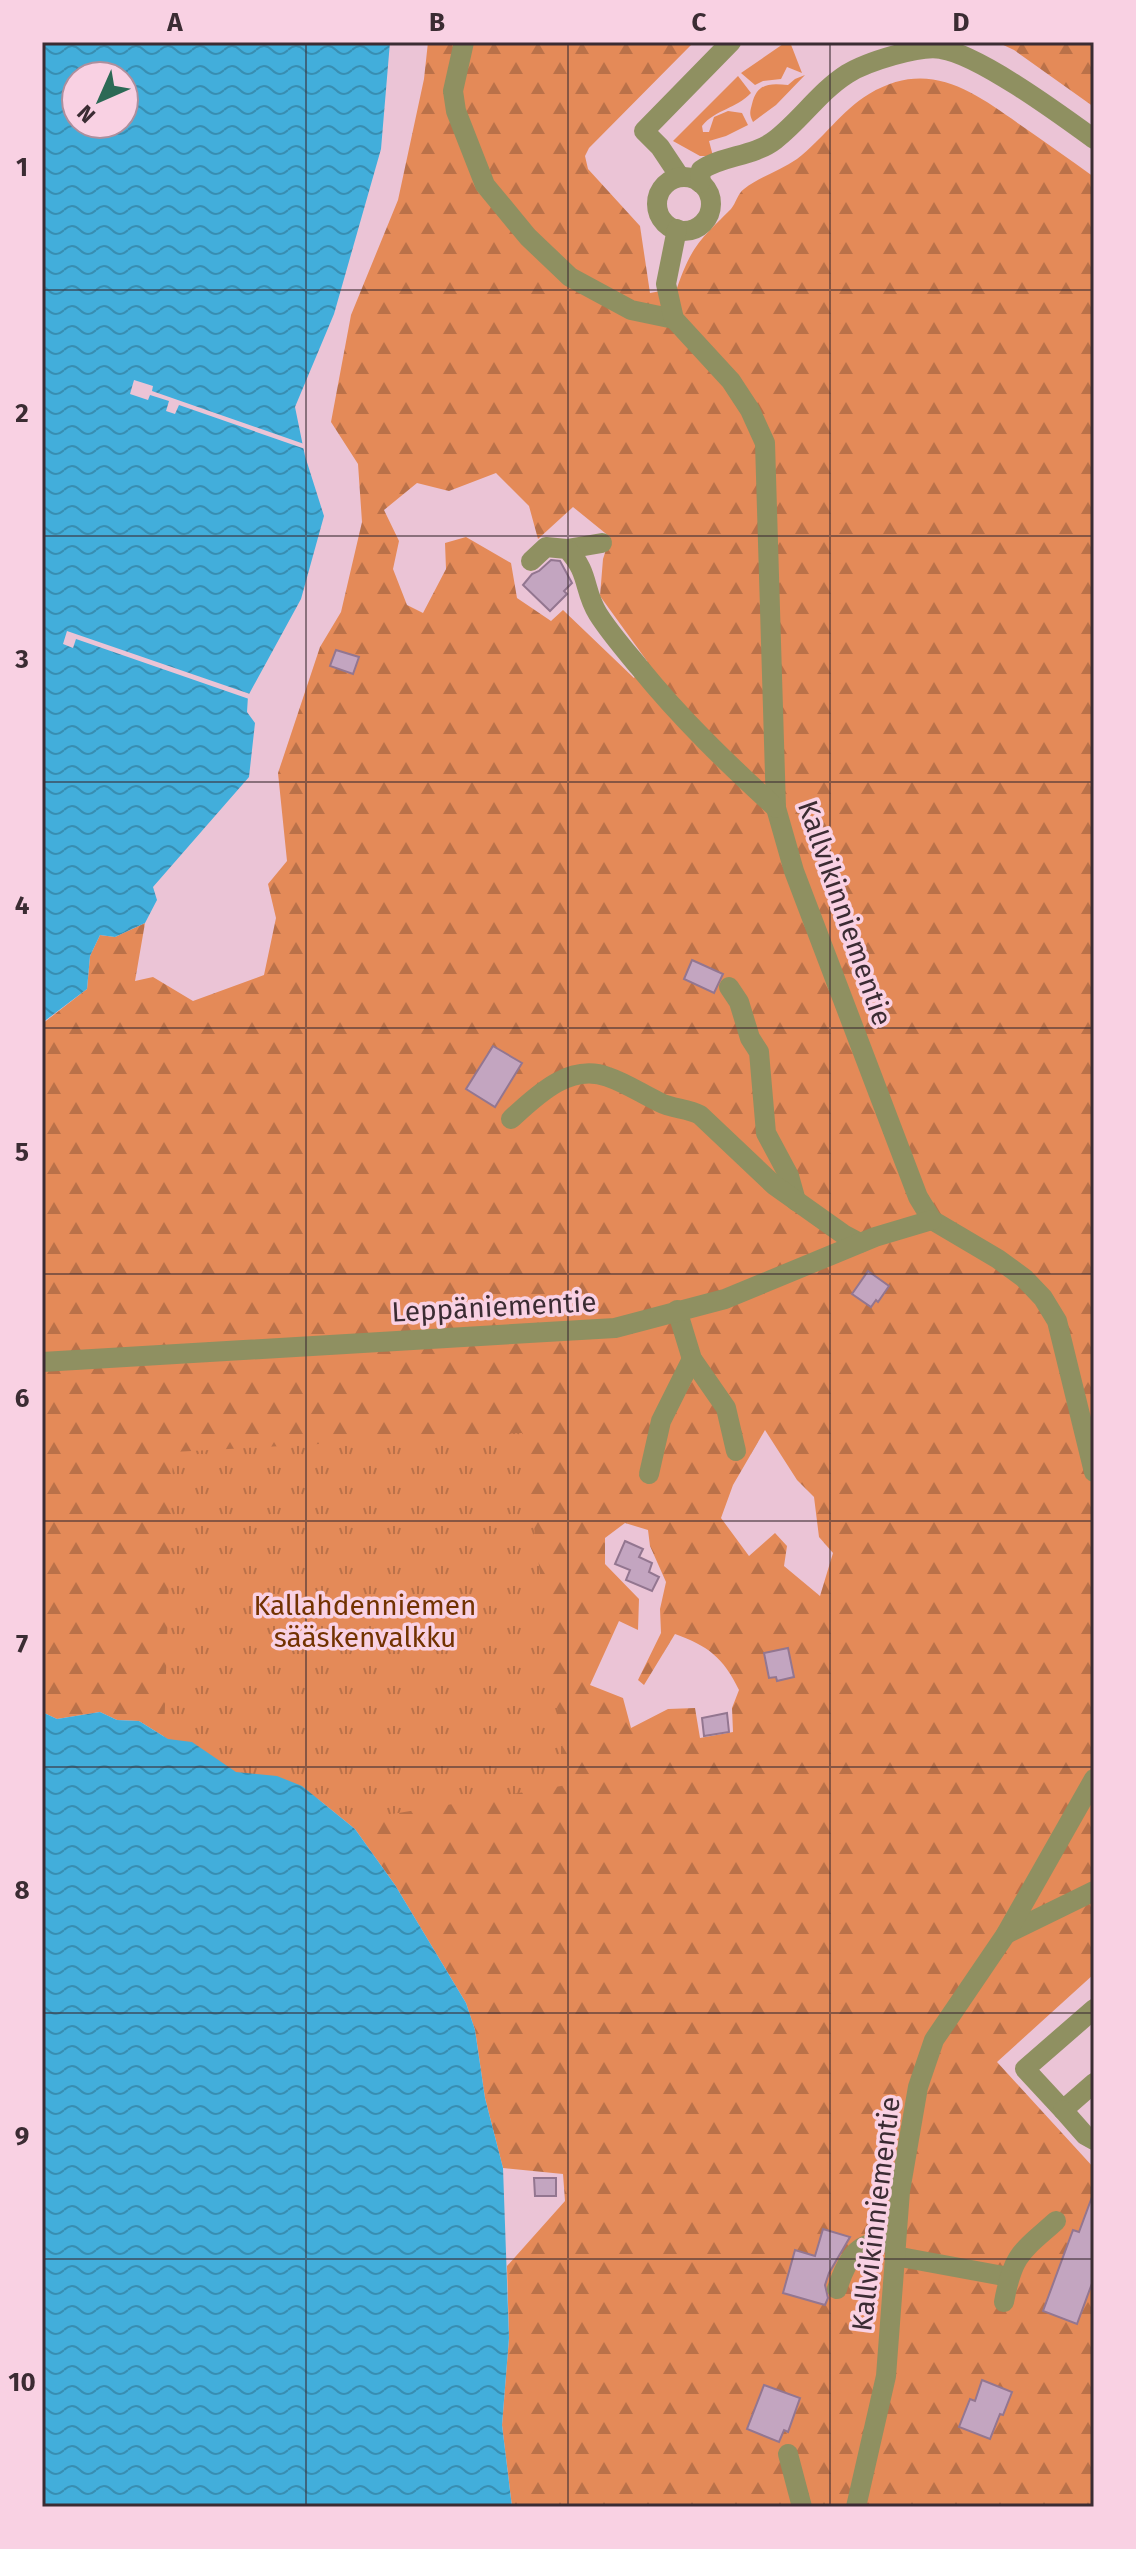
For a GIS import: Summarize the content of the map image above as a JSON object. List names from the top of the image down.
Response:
{
  "streets": {
    "street": ["Kallvikinniementie", "Leppäniementie"]
  },
  "crossings": [
    ["Kallvikinniementie", "Leppäniementie"]
  ],
  "parks": ["Kallahdenniemen sääskenvalkku"],
  "north": "bottom left",
  "grid": {
    "columns": [
      "A",
      "B",
      "C",
      "D"
    ],
    "rows": [
      "1",
      "2",
      "3",
      "4",
      "5",
      "6",
      "7",
      "8",
      "9",
      "10"
    ]
  }
}
